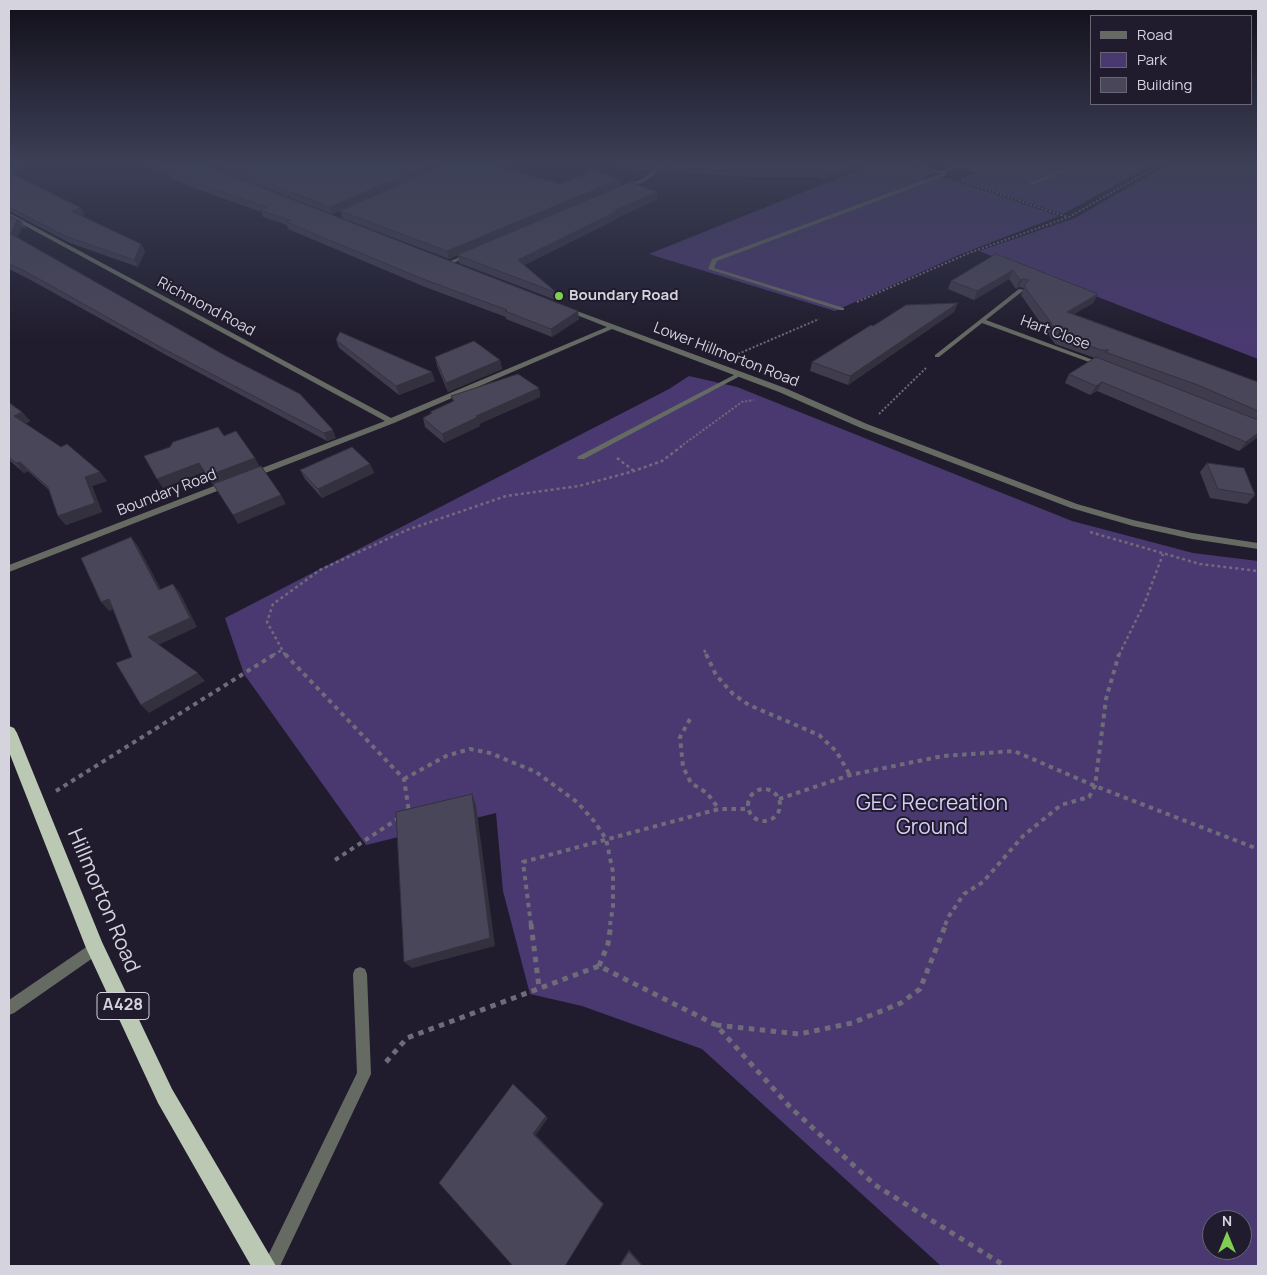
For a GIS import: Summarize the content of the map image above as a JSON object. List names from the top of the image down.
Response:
{
  "streets": {
    "highway": ["Hillmorton Road", "A428"],
    "street": [
      "Richmond Road",
      "Hart Close",
      "Lower Hillmorton Road",
      "Boundary Road"
    ]
  },
  "crossings": [
    ["Richmond Road", "Boundary Road"],
    ["Lower Hillmorton Road", "Boundary Road"]
  ],
  "parks": ["GEC Recreation Ground"],
  "places": ["Boundary Road"],
  "legend": ["Road", "Park", "Building"],
  "north": "top"
}
